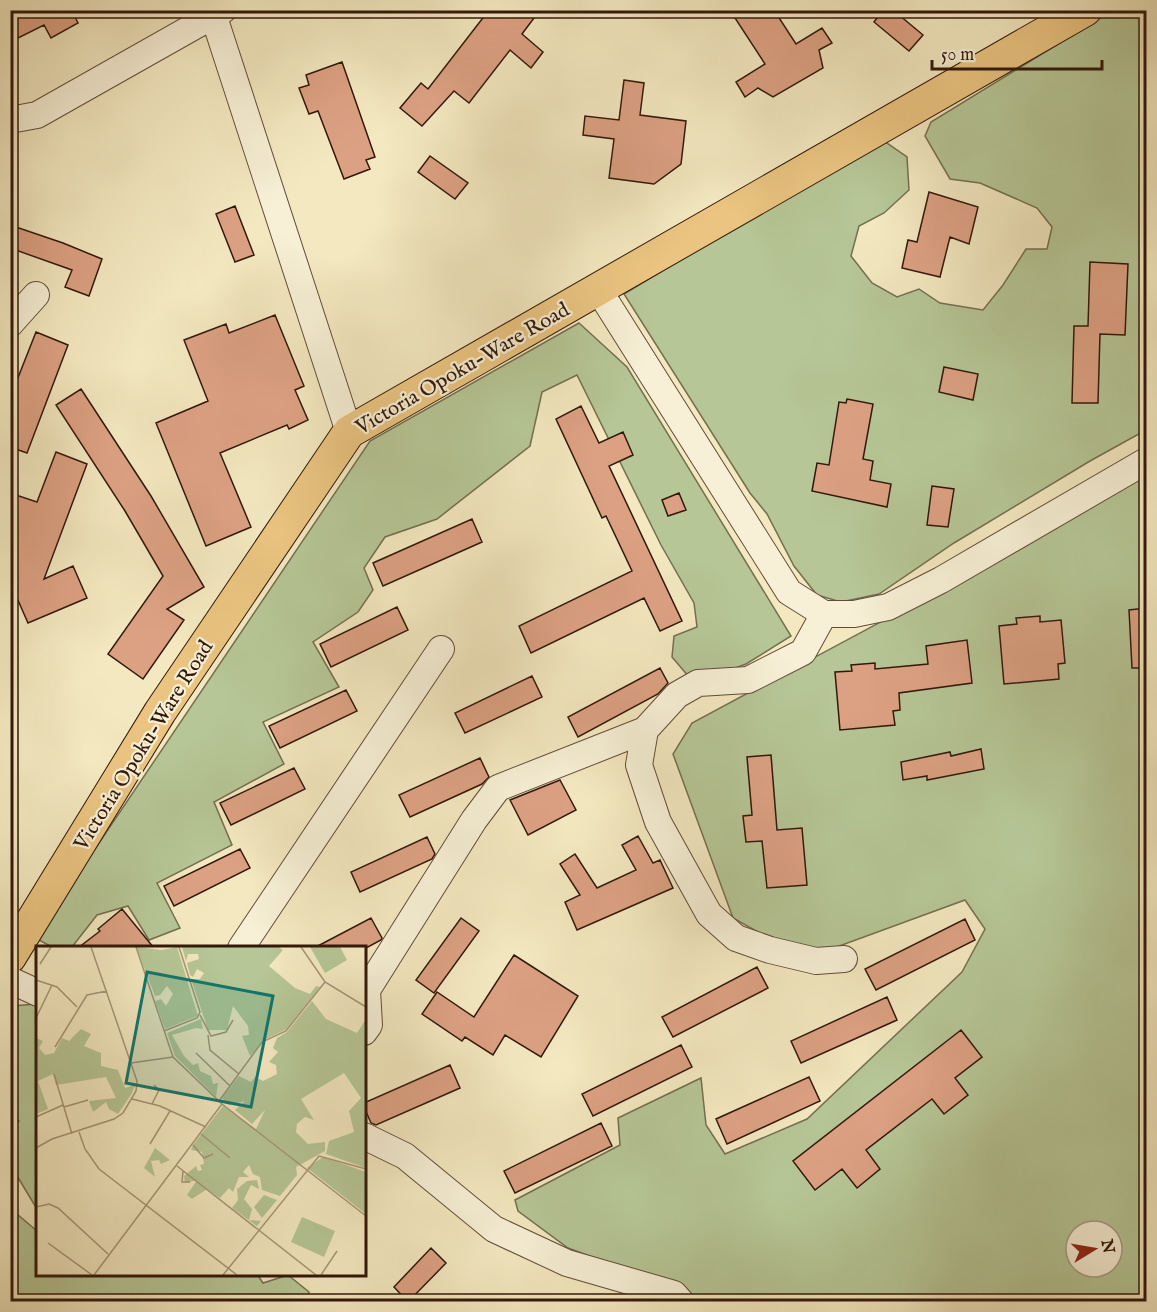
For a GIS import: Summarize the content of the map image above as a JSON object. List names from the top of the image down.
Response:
{
  "streets": {
    "main road": ["Victoria Opoku-Ware Road"]
  },
  "scale_bar": "50 m",
  "north": "right"
}
